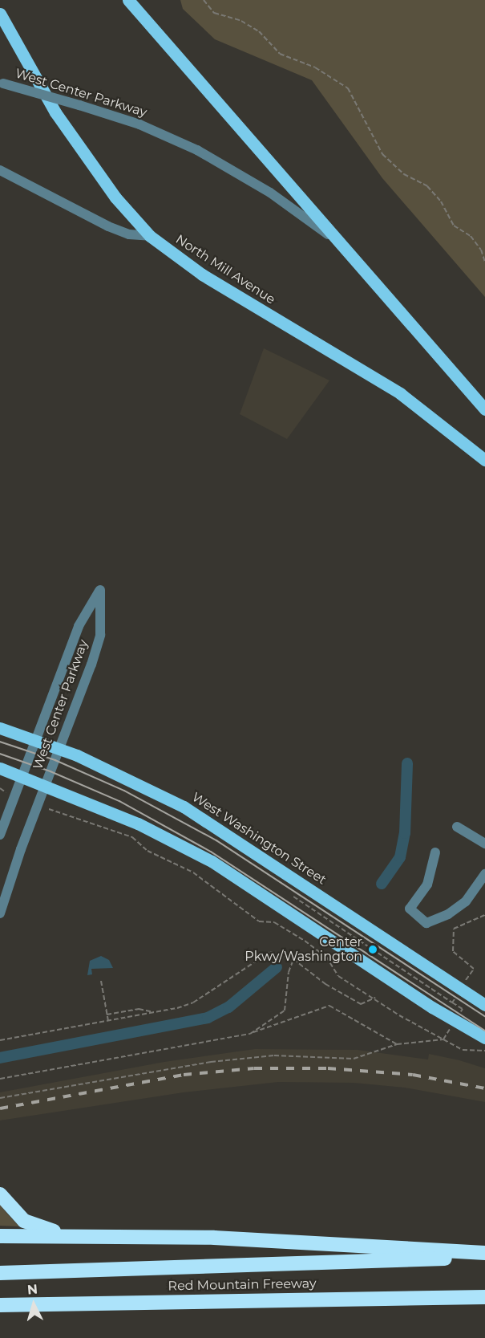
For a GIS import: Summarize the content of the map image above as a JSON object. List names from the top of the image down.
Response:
{
  "streets": {
    "highway": ["Red Mountain Freeway"],
    "main road": ["North Mill Avenue", "West Washington Street"],
    "street": ["West Center Parkway"]
  },
  "crossings": [
    ["West Center Parkway", "West Washington Street"]
  ],
  "places": ["Center Pkwy/Washington"],
  "north": "top"
}
